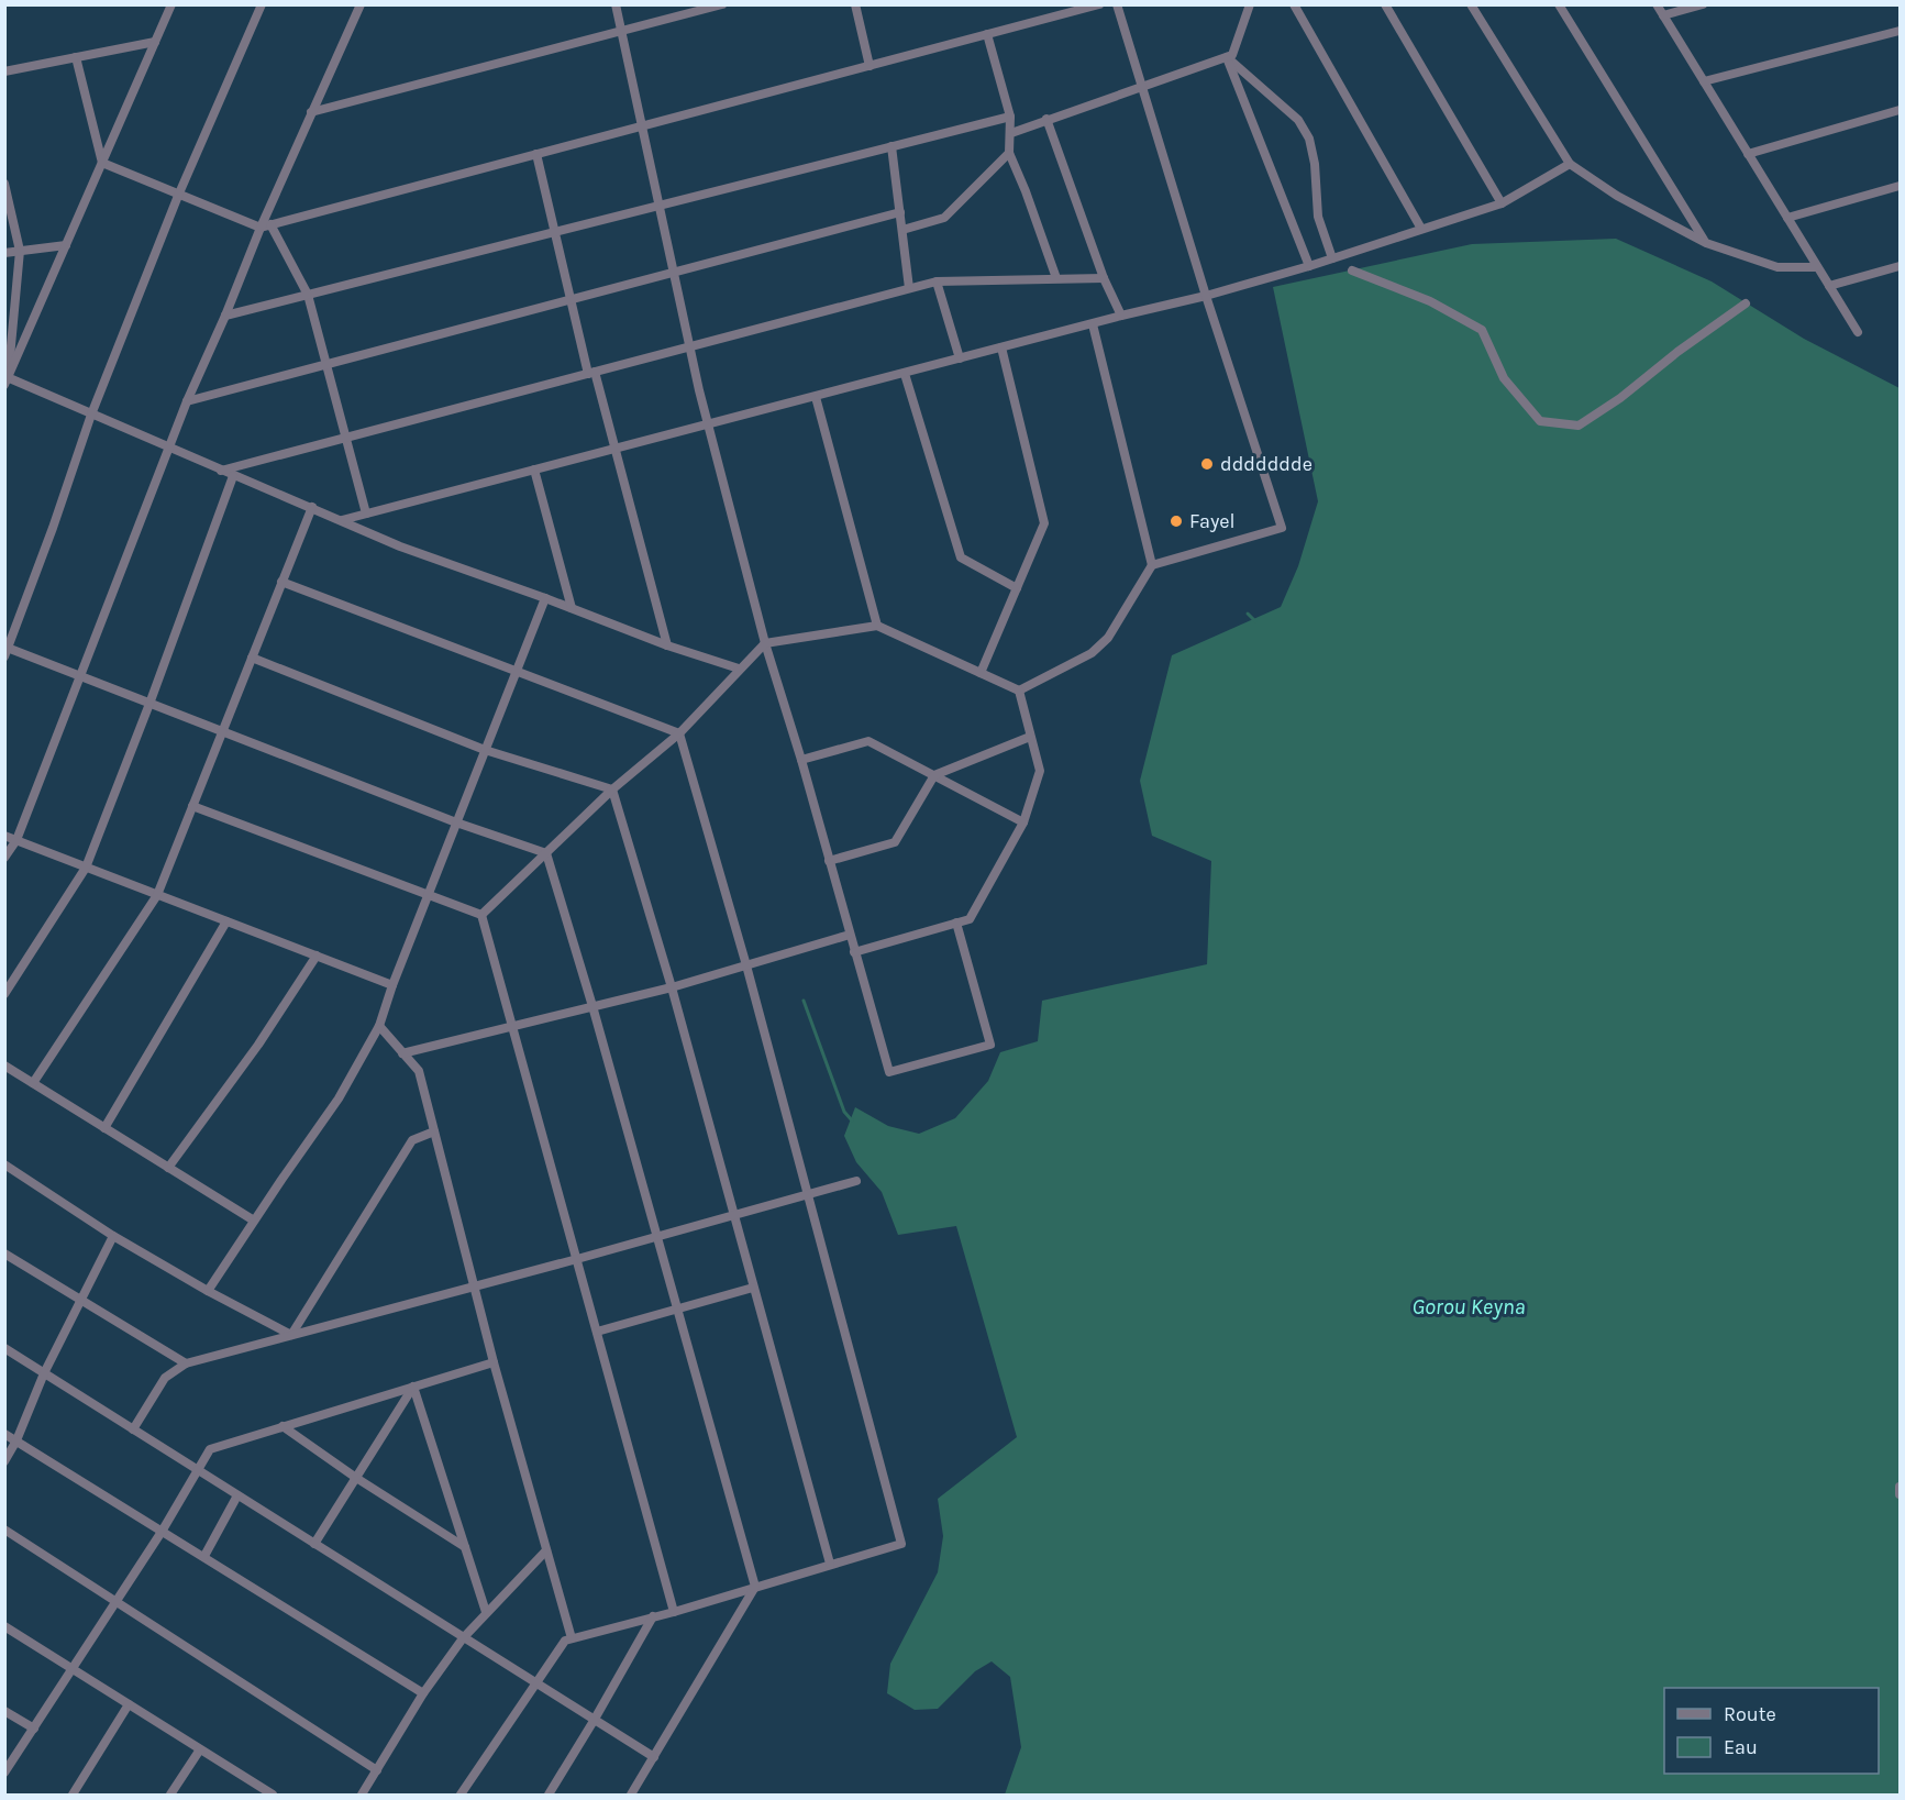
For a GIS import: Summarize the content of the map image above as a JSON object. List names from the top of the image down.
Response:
{
  "water": ["Gorou Keyna"],
  "places": ["ddddddde", "Fayel"],
  "legend": ["Route", "Eau"]
}
